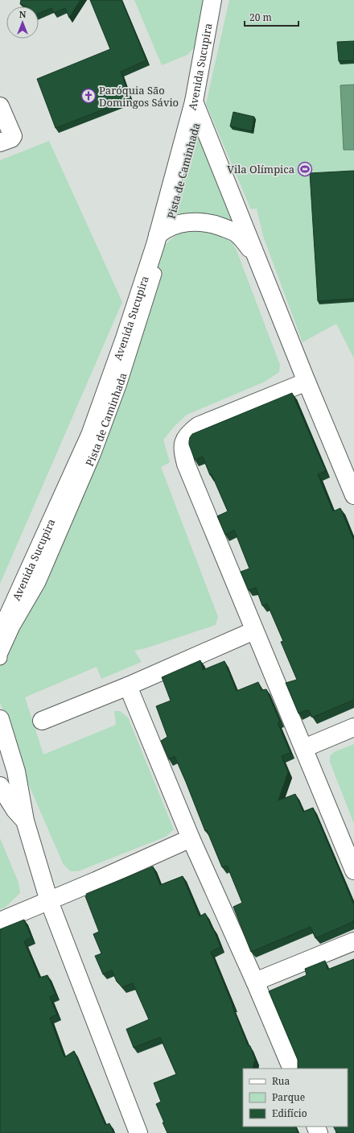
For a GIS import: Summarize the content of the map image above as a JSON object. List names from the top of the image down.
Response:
{
  "streets": {
    "street": ["Avenida Sucupira", "Pista de Caminhada"]
  },
  "crossings": [
    ["Avenida Sucupira", "Pista de Caminhada"]
  ],
  "places": {
    "church": ["Paróquia São Domingos Sávio"],
    "sports": ["Vila Olímpica"]
  },
  "legend": ["Rua", "Parque", "Edifício"],
  "scale_bar": "20 m",
  "north": "top"
}
